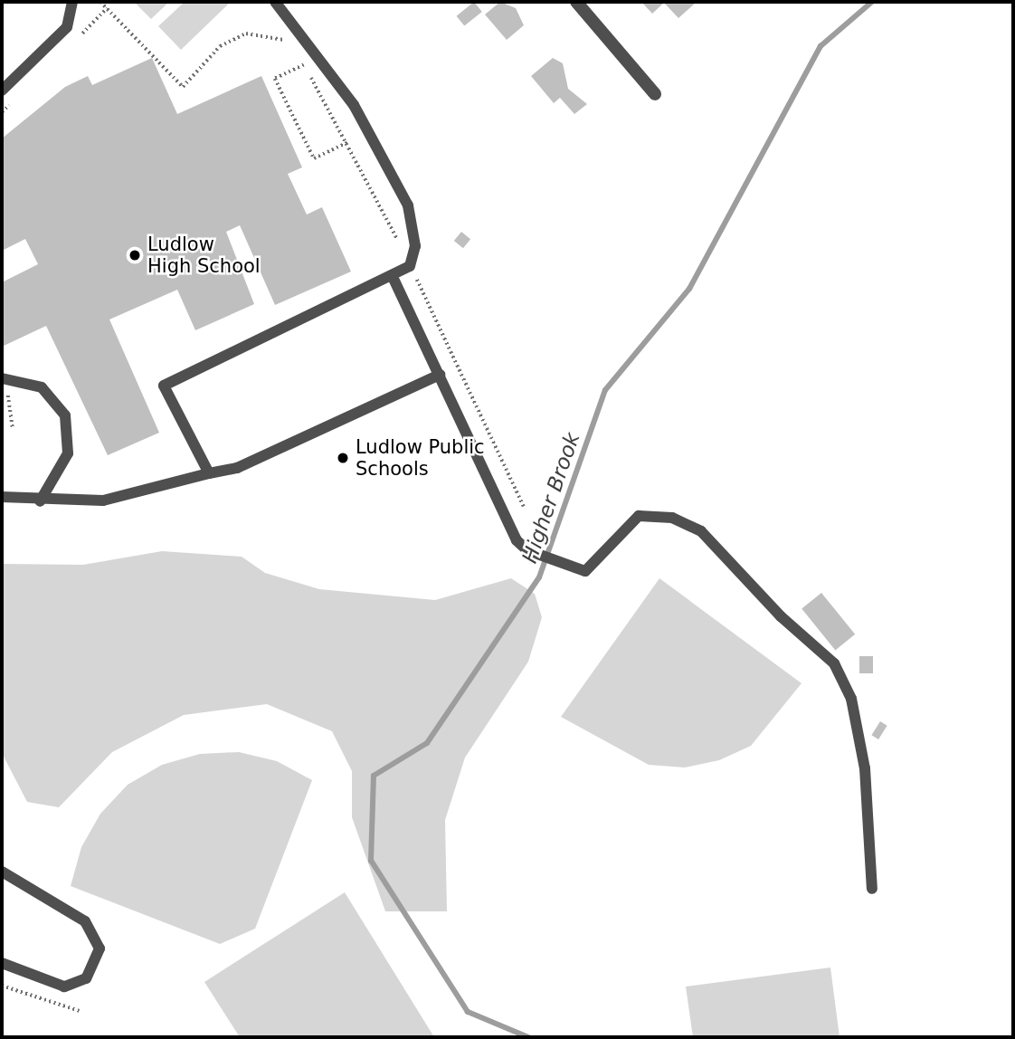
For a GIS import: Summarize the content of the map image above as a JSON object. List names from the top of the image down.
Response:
{
  "water": ["Higher Brook"],
  "places": ["Ludlow High School", "Ludlow Public Schools"]
}
